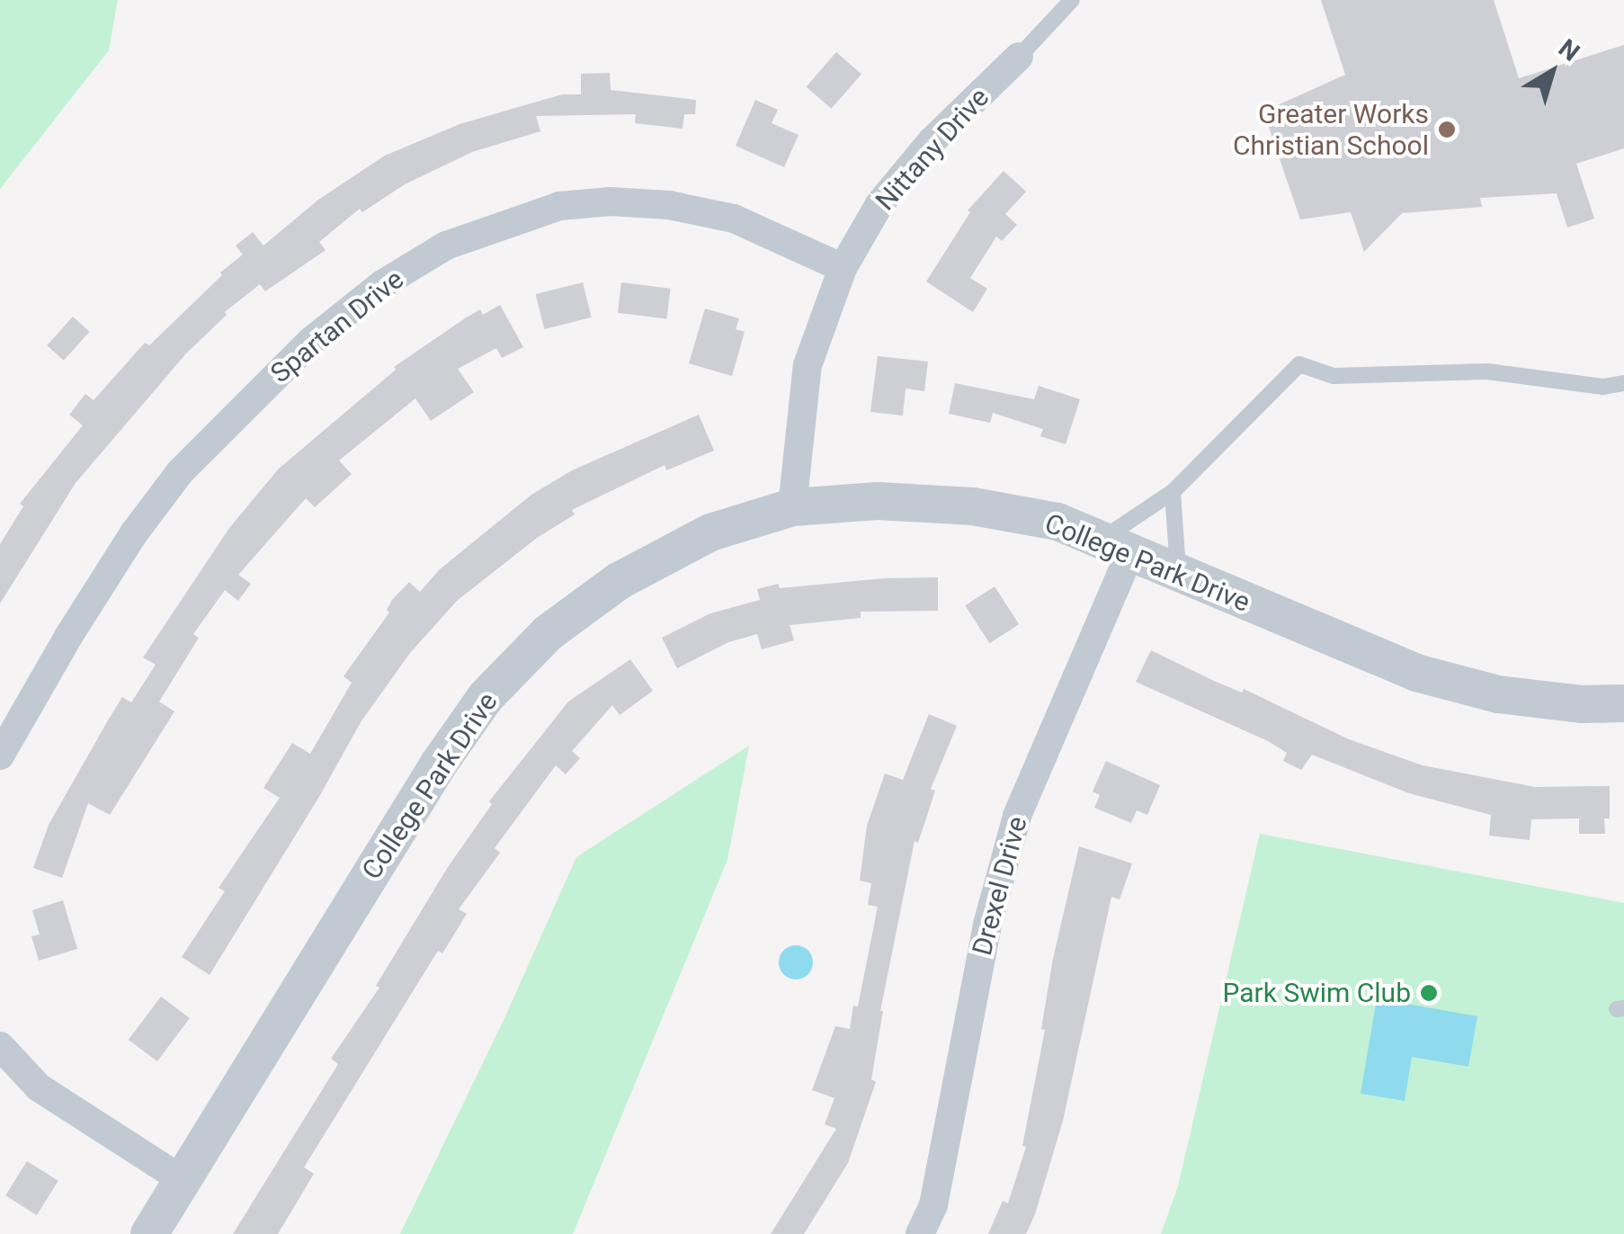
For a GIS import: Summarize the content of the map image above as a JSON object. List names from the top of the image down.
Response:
{
  "streets": {
    "street": [
      "Nittany Drive",
      "Spartan Drive",
      "College Park Drive",
      "Drexel Drive"
    ]
  },
  "crossings": [
    ["Nittany Drive", "Spartan Drive"],
    ["Nittany Drive", "College Park Drive"],
    ["College Park Drive", "Drexel Drive"]
  ],
  "places": ["Greater Works Christian School", "Park Swim Club"],
  "north": "top right"
}
